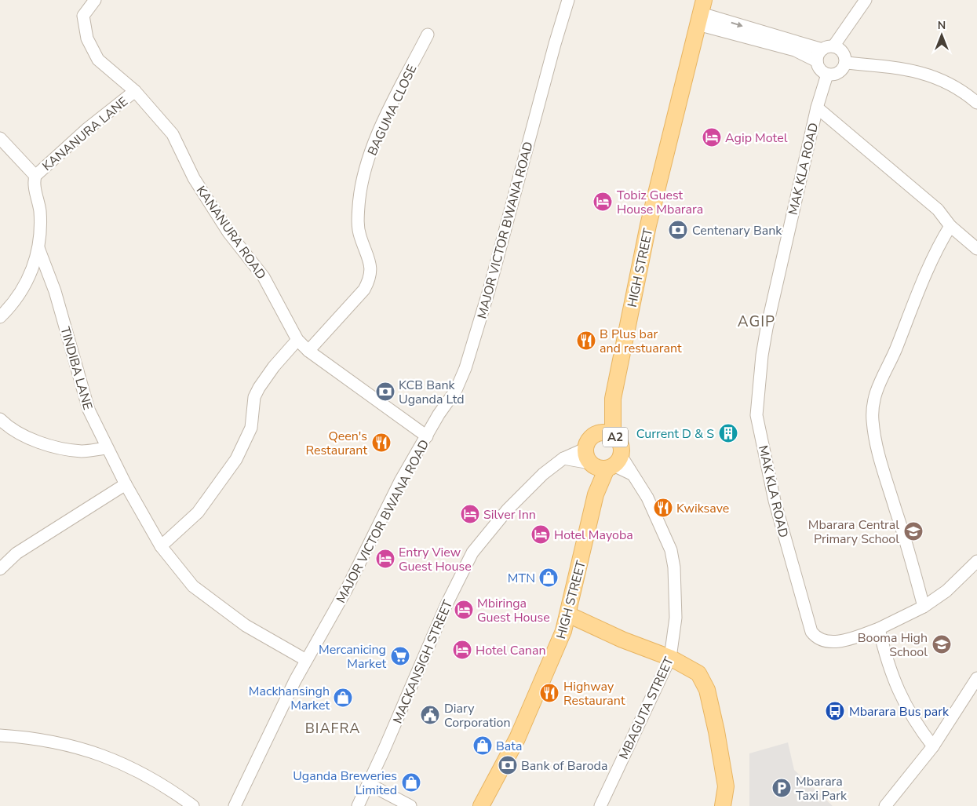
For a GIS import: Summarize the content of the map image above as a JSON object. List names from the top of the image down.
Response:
{
  "streets": {
    "main road": ["HIGH STREET", "A2"],
    "street": [
      "BAGUMA CLOSE",
      "KANANURA LANE",
      "MAK KLA ROAD",
      "MAJOR VICTOR BWANA ROAD",
      "KANANURA ROAD",
      "TINDIBA LANE",
      "MACKANSIGH STREET",
      "MBAGUTA STREET"
    ]
  },
  "crossings": [
    ["BAGUMA CLOSE", "KANANURA ROAD"],
    ["KANANURA LANE", "KANANURA ROAD"],
    ["MAJOR VICTOR BWANA ROAD", "KANANURA ROAD"],
    ["MAJOR VICTOR BWANA ROAD", "TINDIBA LANE"],
    ["HIGH STREET", "A2"],
    ["HIGH STREET", "MACKANSIGH STREET"],
    ["HIGH STREET", "MBAGUTA STREET"],
    ["A2", "MACKANSIGH STREET"],
    ["A2", "MBAGUTA STREET"],
    ["MACKANSIGH STREET", "MBAGUTA STREET"]
  ],
  "districts": ["AGIP", "BIAFRA"],
  "places": {
    "hotel": [
      "Agip Motel",
      "Tobiz Guest House Mbarara",
      "Silver Inn",
      "Hotel Mayoba",
      "Entry View Guest House",
      "Mbiringa Guest House",
      "Hotel Canan"
    ],
    "bank": ["Centenary Bank", "KCB Bank Uganda Ltd", "Bank of Baroda"],
    "restaurant": [
      "B Plus bar and restuarant",
      "Qeen's Restaurant",
      "Kwiksave",
      "Highway Restaurant"
    ],
    "building": ["Current D & S"],
    "school or university": ["Mbarara Central Primary School", "Booma High School"],
    "shop": [
      "MTN",
      "Mackhansingh Market",
      "Bata",
      "Uganda Breweries Limited"
    ],
    "supermarket": ["Mercanicing Market"],
    "bus stop": ["Mbarara Bus park"],
    "public building": ["Diary Corporation"],
    "parking": ["Mbarara Taxi Park"]
  },
  "north": "top"
}
